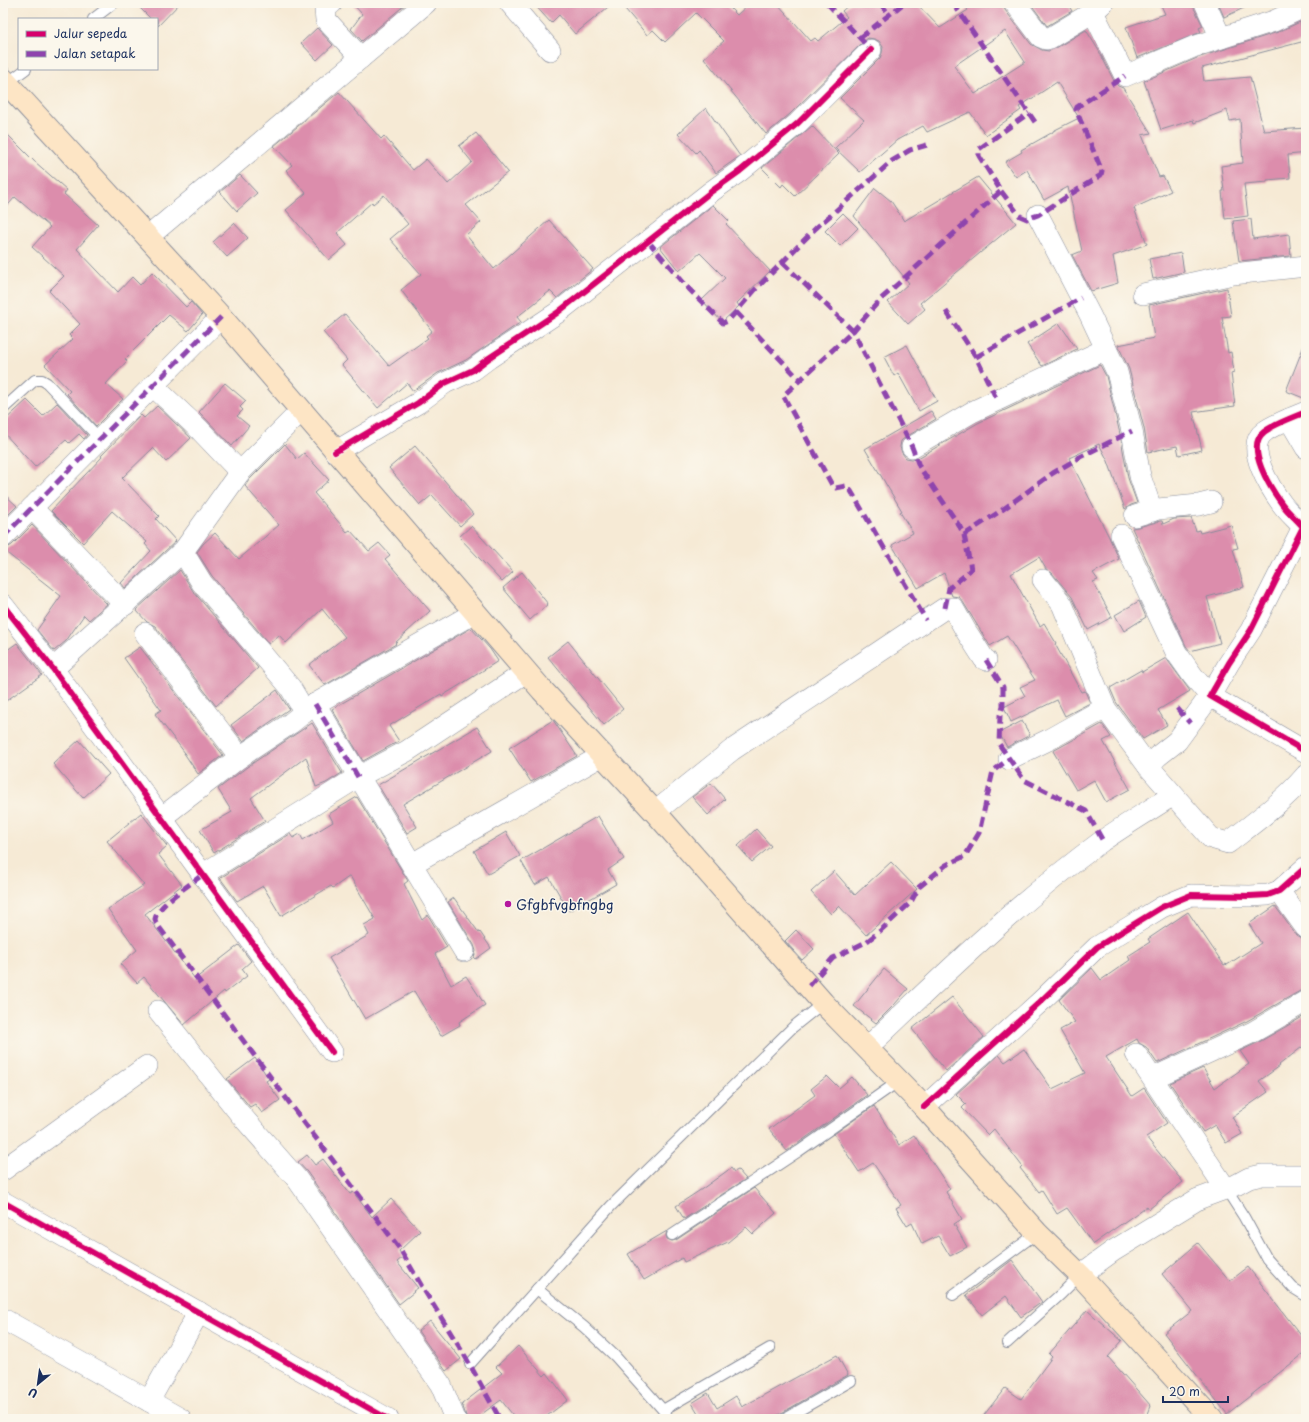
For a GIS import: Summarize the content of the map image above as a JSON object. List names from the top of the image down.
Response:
{
  "places": ["Gfgbfvgbfngbg"],
  "legend": ["Jalur sepeda", "Jalan setapak"],
  "scale_bar": "20 m",
  "north": "bottom left"
}
